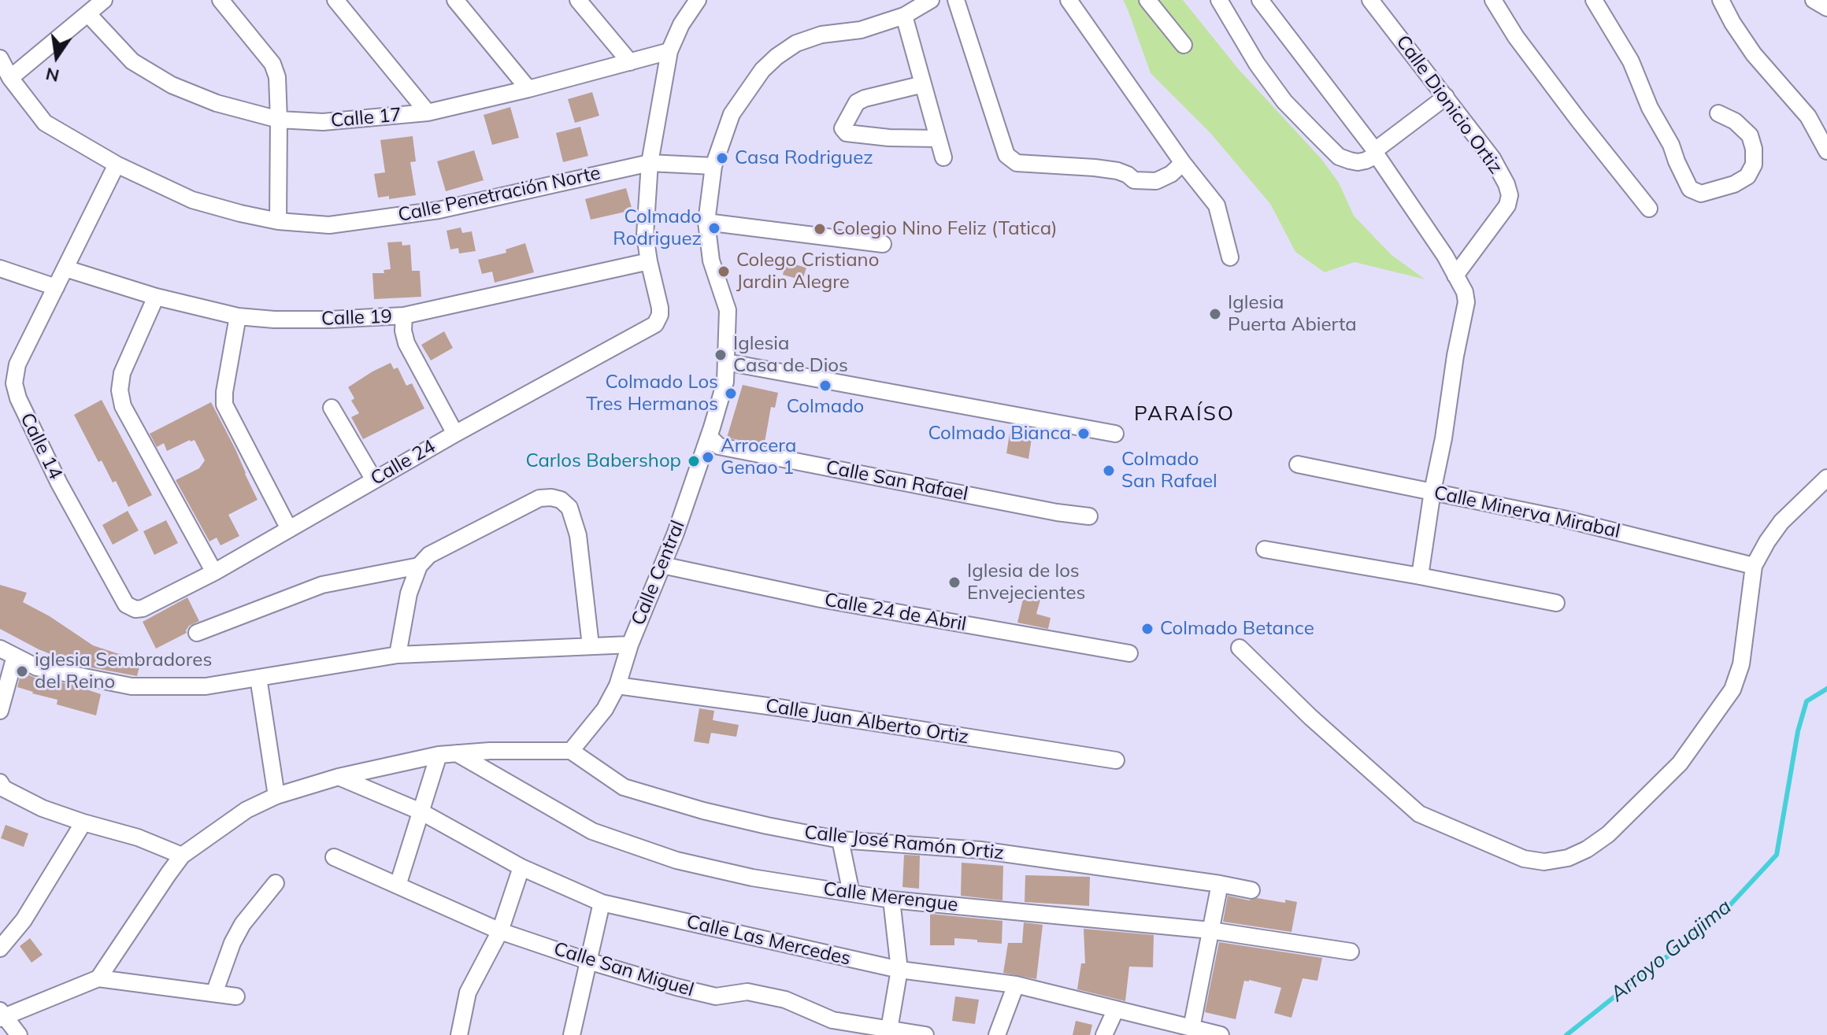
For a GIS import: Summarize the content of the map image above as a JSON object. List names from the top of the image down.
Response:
{
  "streets": {
    "street": [
      "Calle Dionicio Ortiz",
      "Calle 17",
      "Calle Penetración Norte",
      "Calle 19",
      "Calle 14",
      "Calle 24",
      "Calle San Rafael",
      "Calle Minerva Mirabal",
      "Calle Central",
      "Calle 24 de Abril",
      "Calle Juan Alberto Ortiz",
      "Calle José Ramón Ortiz",
      "Calle Merengue",
      "Calle Las Mercedes",
      "Calle San Miguel"
    ]
  },
  "crossings": [
    ["Calle Penetración Norte", "Calle 14"],
    ["Calle Penetración Norte", "Calle Central"],
    ["Calle 19", "Calle 14"],
    ["Calle 19", "Calle 24"],
    ["Calle 14", "Calle 24"],
    ["Calle San Rafael", "Calle Central"],
    ["Calle Central", "Calle 24 de Abril"]
  ],
  "districts": ["PARAÍSO"],
  "water": ["Arroyo Guajima"],
  "places": [
    "Casa Rodriguez",
    "Colmado Rodriguez",
    "Colegio Nino Feliz (Tatica)",
    "Colego Cristiano Jardin Alegre",
    "Iglesia Puerta Abierta",
    "Iglesia Casa de Dios",
    "Colmado",
    "Colmado Los Tres Hermanos",
    "Colmado Bianca",
    "Arrocera Genao 1",
    "Carlos Babershop",
    "Colmado San Rafael",
    "Iglesia de los Envejecientes",
    "Colmado Betance",
    "iglesia Sembradores del Reino"
  ],
  "north": "bottom"
}
